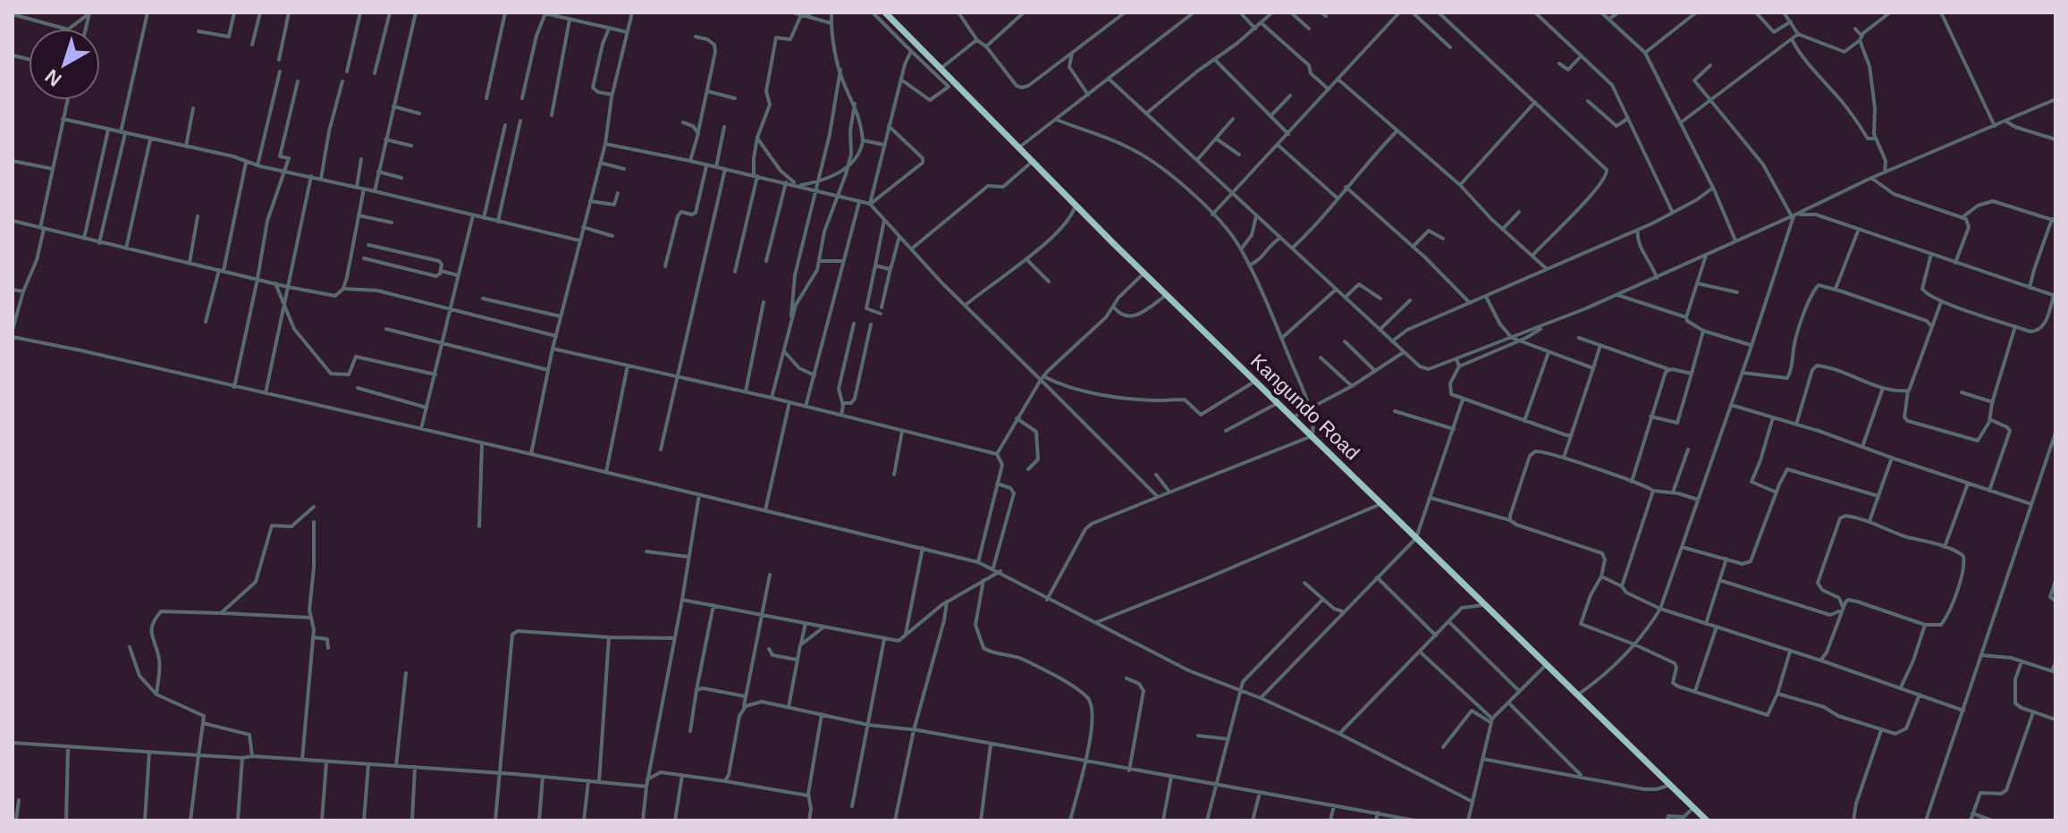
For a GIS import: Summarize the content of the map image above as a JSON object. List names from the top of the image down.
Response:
{
  "streets": {
    "highway": ["Kangundo Road"]
  },
  "north": "bottom left"
}
